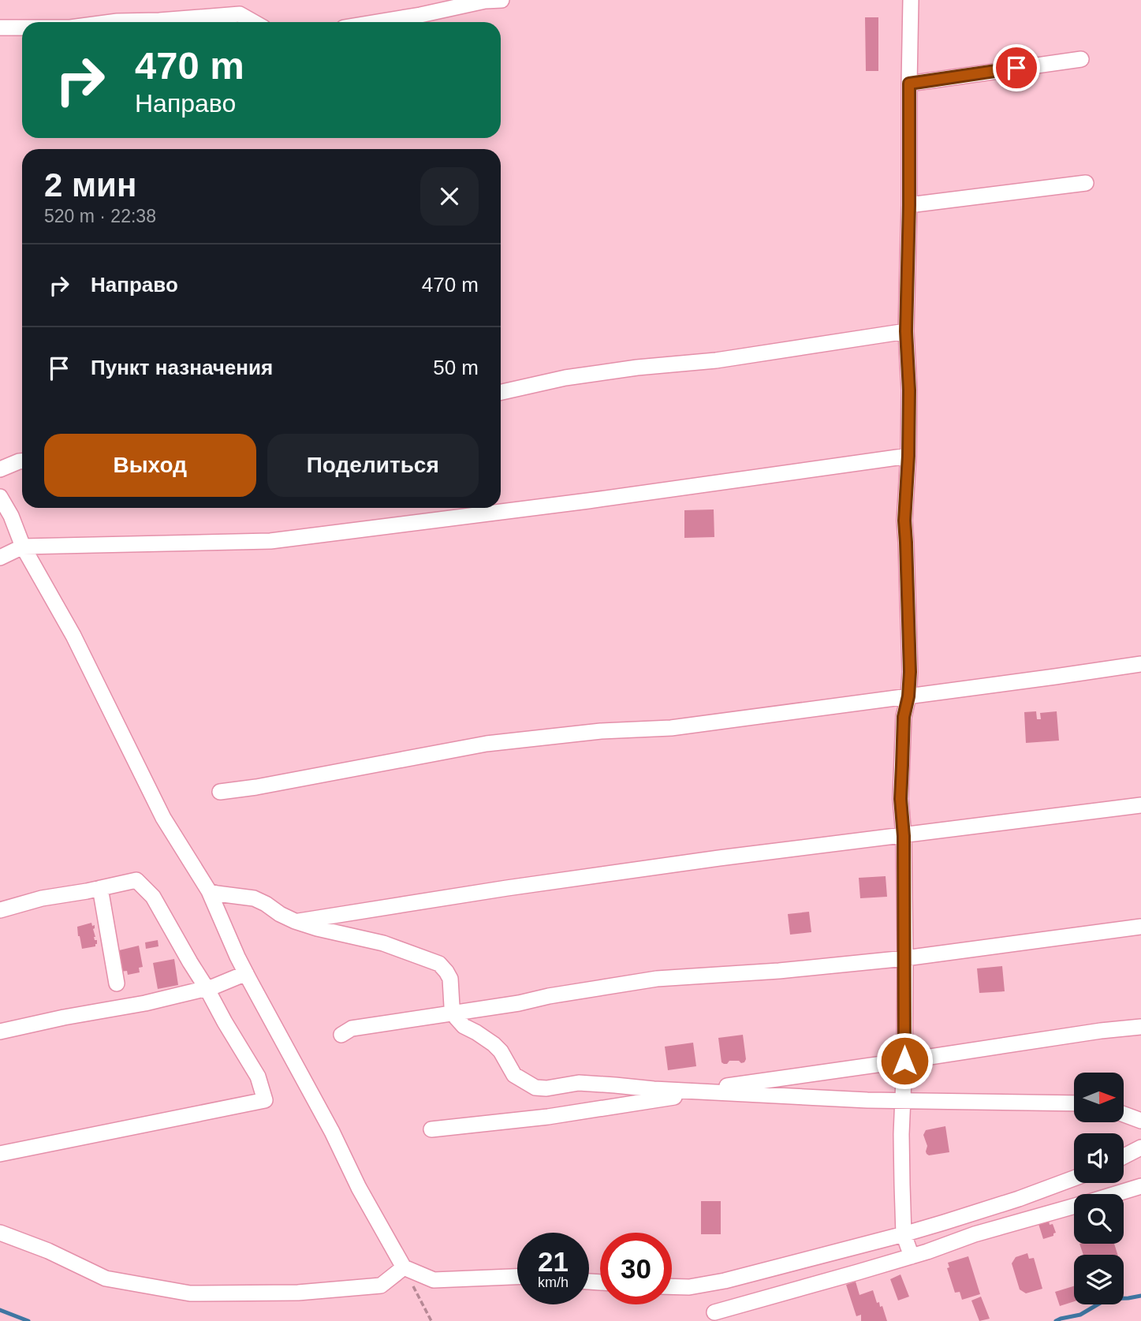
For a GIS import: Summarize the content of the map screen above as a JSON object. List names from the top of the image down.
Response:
{
  "north": "right",
  "page": {
    "turn": ["470 m", "Направо"],
    "heading": ["2 мин", "520 m · 22:38"],
    "list": [
      {
        "name": "Направо",
        "value": "470 m"
      },
      {
        "name": "Пункт назначения",
        "value": "50 m"
      }
    ],
    "buttons": ["Выход", "Поделиться"],
    "speed": "21 km/h",
    "limit": "30"
  }
}
